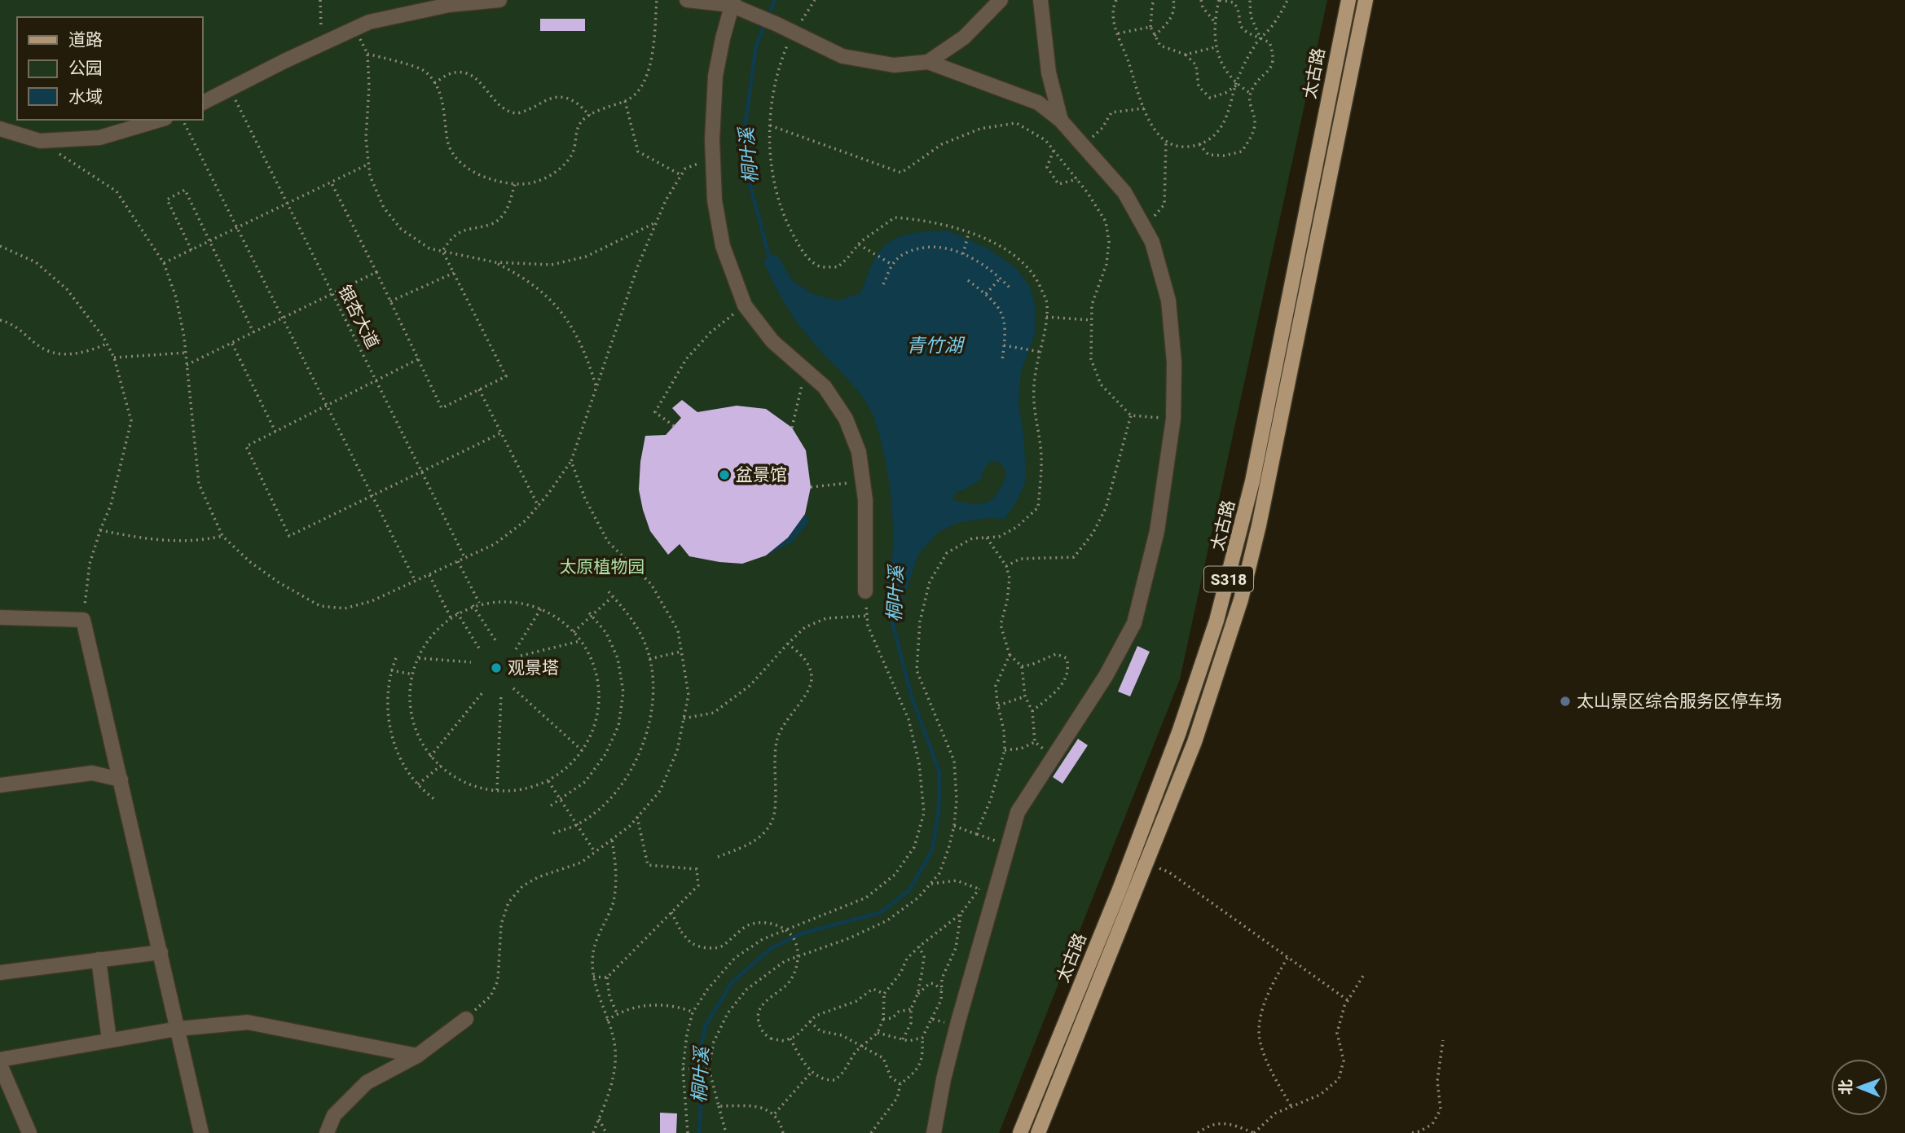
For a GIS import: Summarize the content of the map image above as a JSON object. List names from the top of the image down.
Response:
{
  "streets": {
    "main road": ["太古路", "S318"],
    "path": ["银杏大道"]
  },
  "water": ["桐叶溪", "青竹湖"],
  "parks": ["太原植物园"],
  "places": ["盆景馆", "观景塔", "太山景区综合服务区停车场"],
  "legend": ["道路", "公园", "水域"],
  "north": "left"
}
